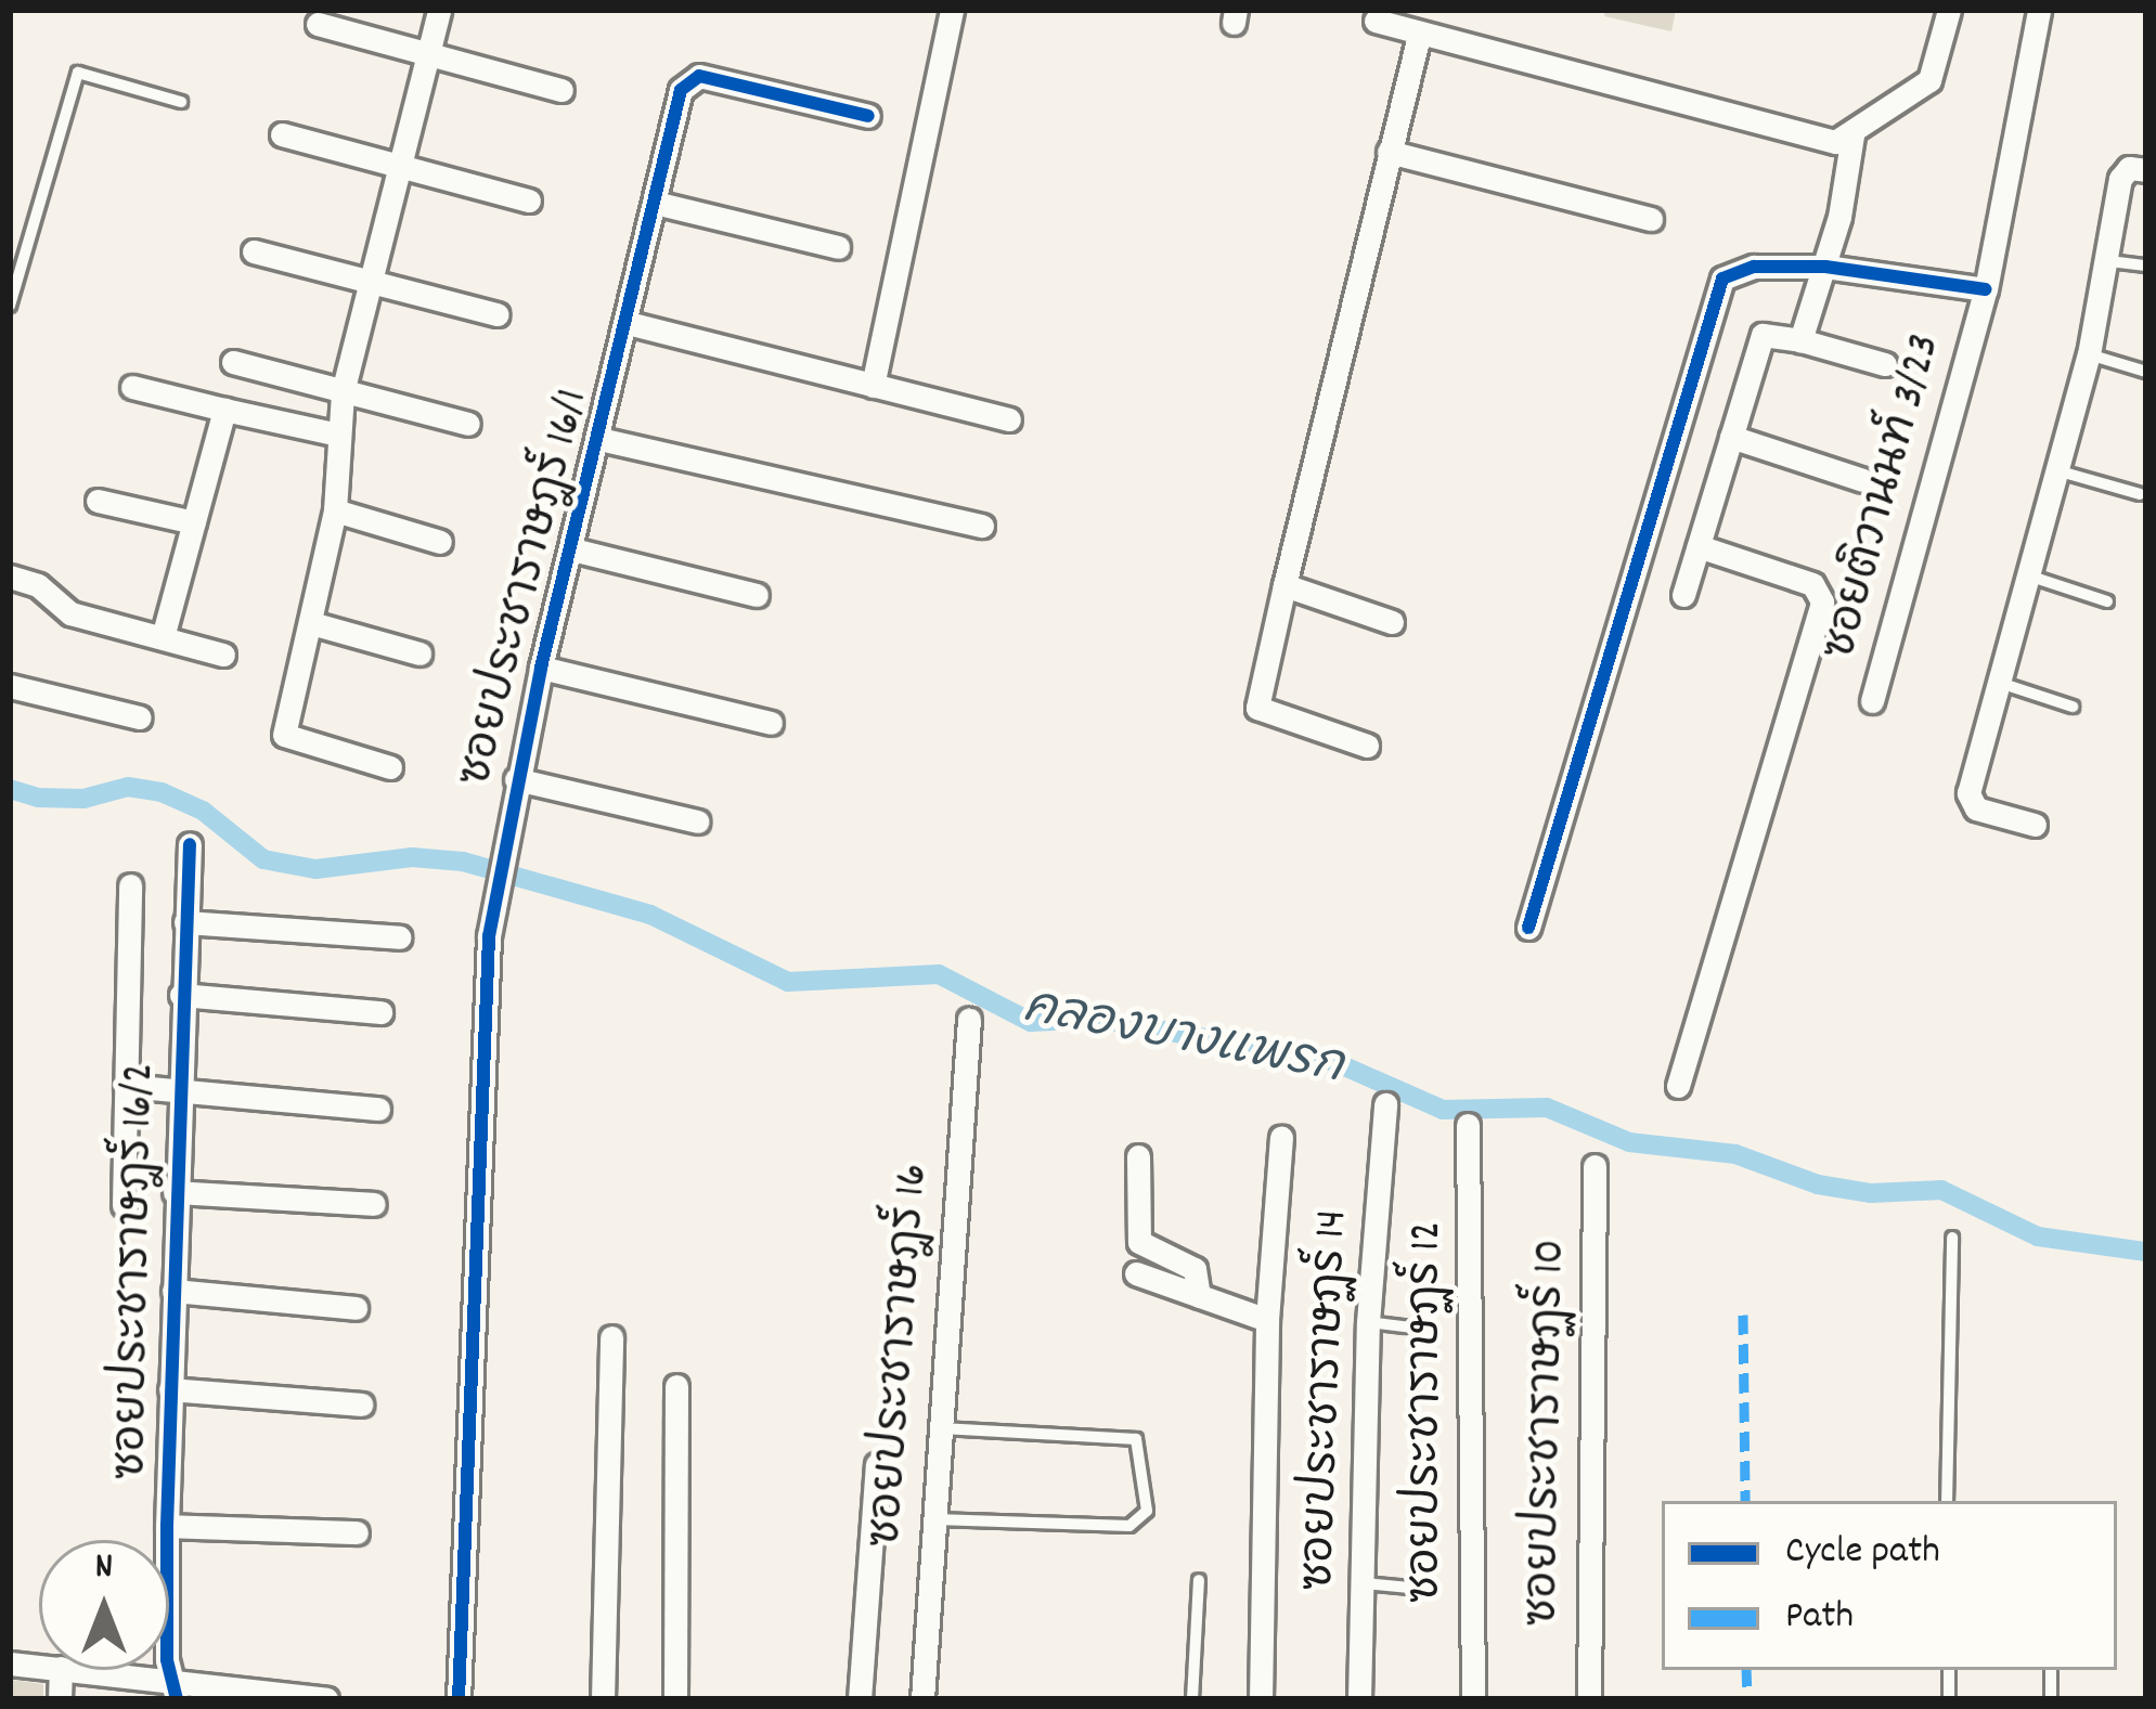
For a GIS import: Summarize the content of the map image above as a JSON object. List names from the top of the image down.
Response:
{
  "streets": {
    "street": [
      "ซอยติวานนท์ 3/23",
      "ซอยประชาราษฎร์ 16/1",
      "ซอยประชาราษฎร์ 16/2",
      "ซอยประชาราษฎร์ 16",
      "ซอยประชาราษฏร์ 14",
      "ซอยประชาราษฏร์ 12",
      "ซอยประชาราษฏร์ 10"
    ]
  },
  "water": ["คลองบางแพรก"],
  "legend": ["Cycle path", "Path"],
  "north": "top"
}
